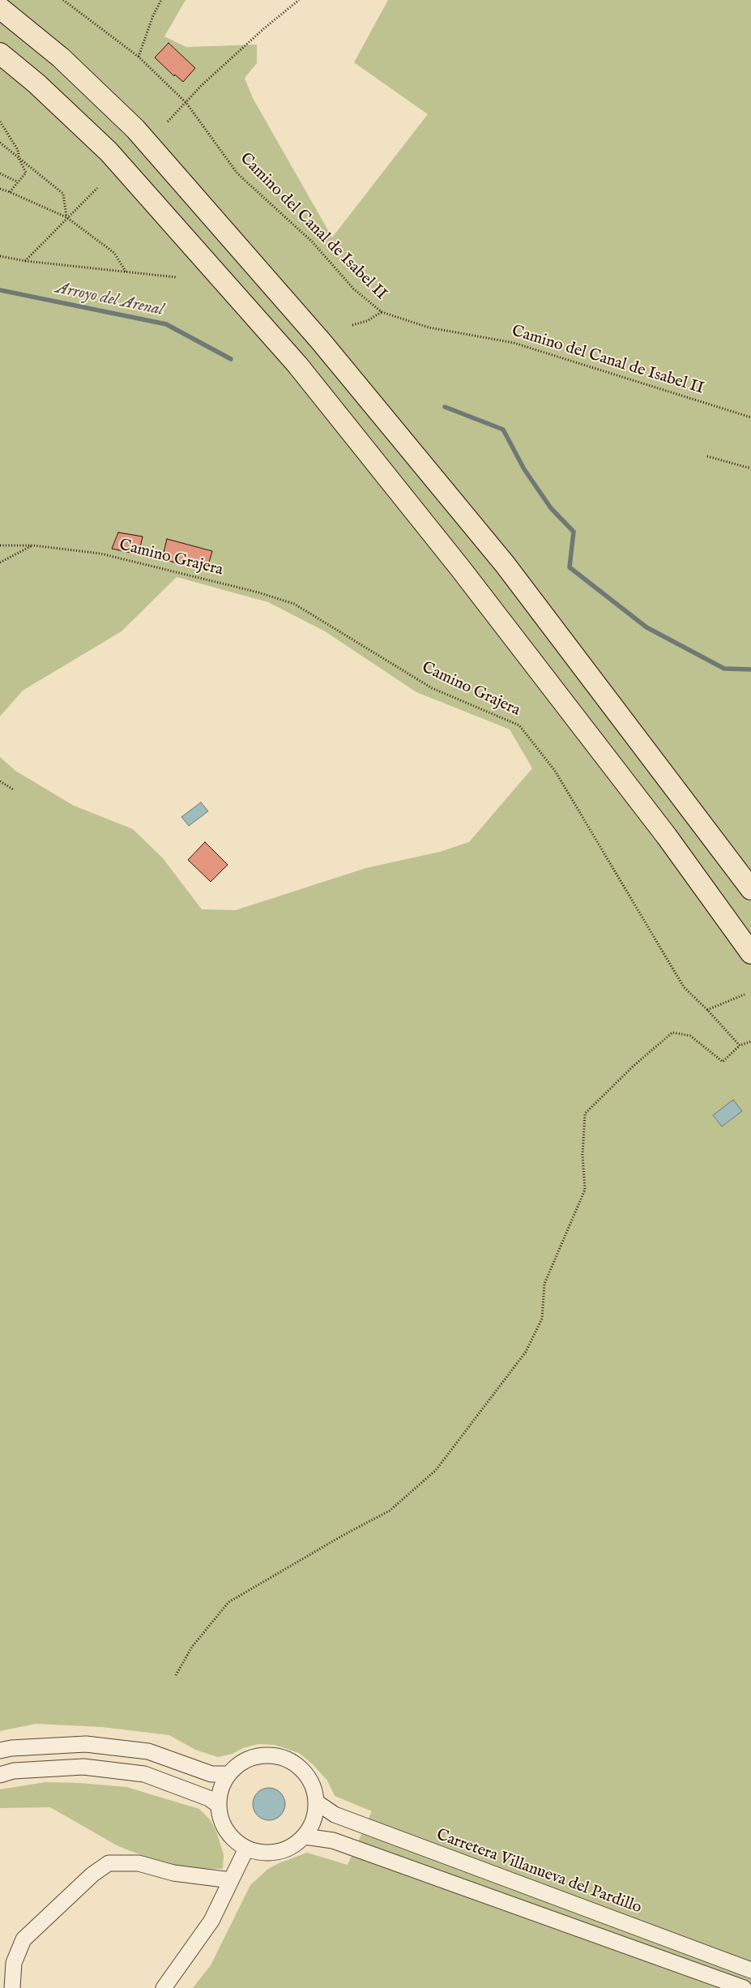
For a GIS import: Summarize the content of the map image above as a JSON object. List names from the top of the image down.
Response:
{
  "streets": {
    "street": ["Carretera Villanueva del Pardillo"],
    "path": ["Camino del Canal de Isabel II", "Camino Grajera"]
  },
  "water": ["Arroyo del Arenal"]
}
